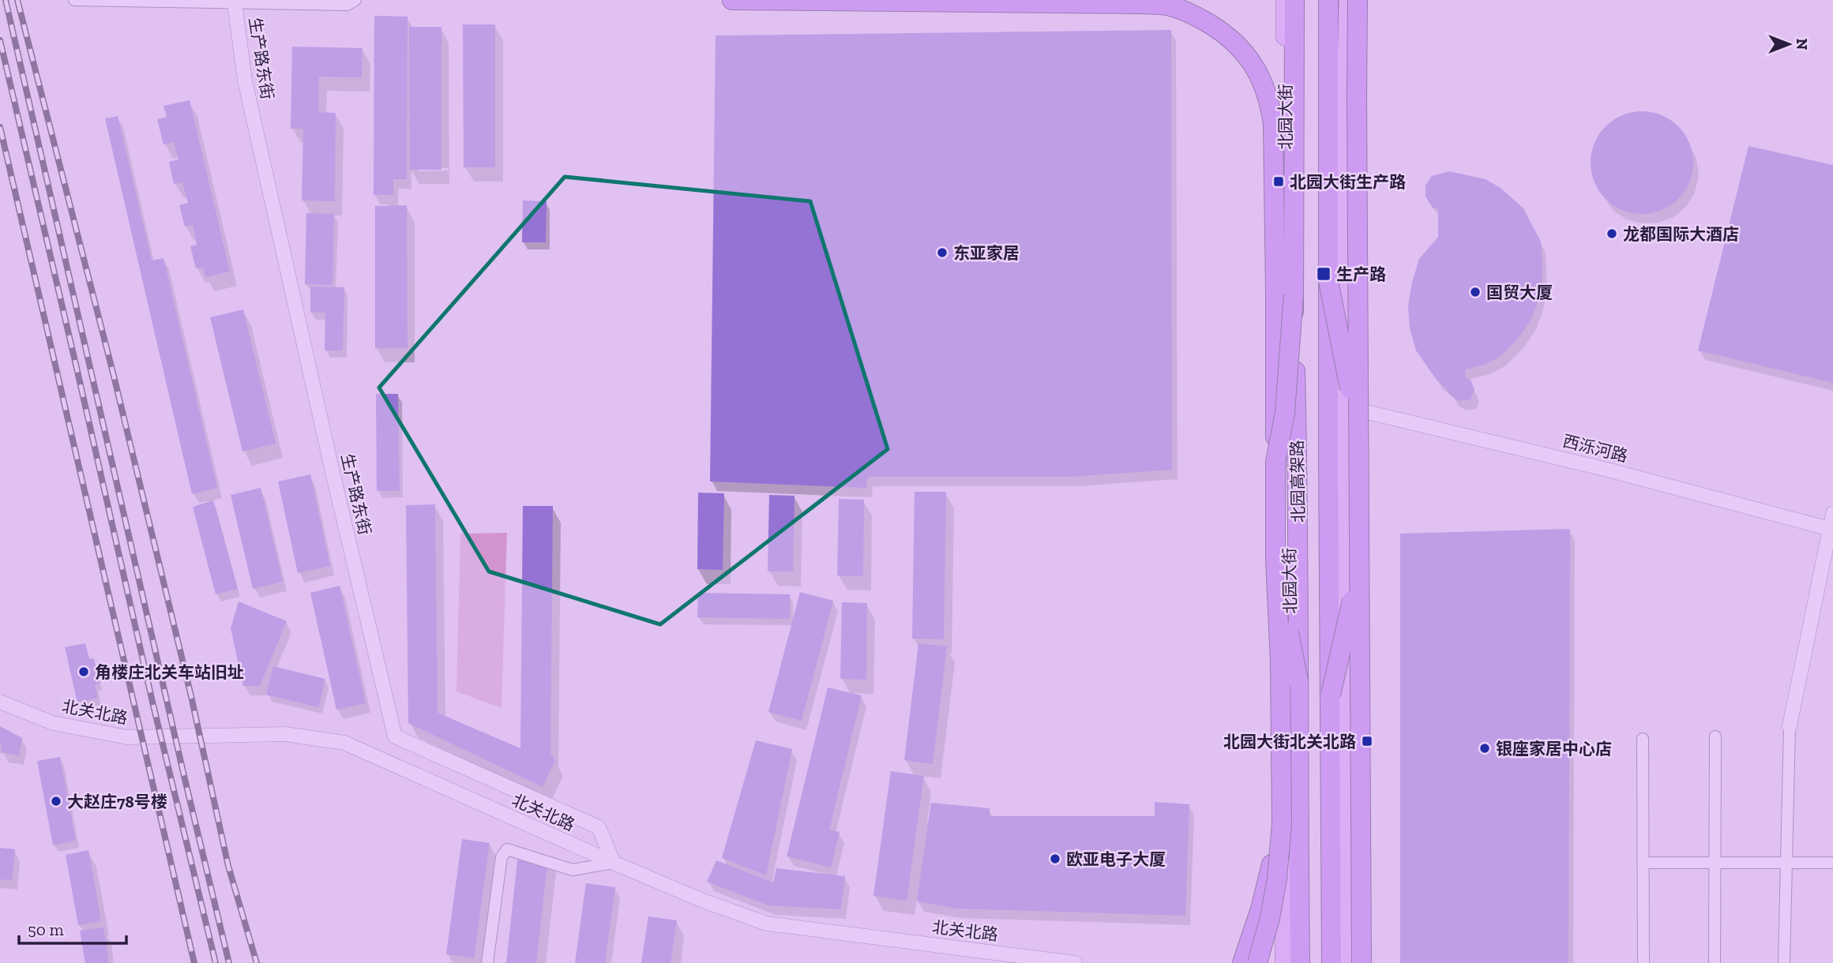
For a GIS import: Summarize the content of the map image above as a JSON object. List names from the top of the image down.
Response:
{
  "streets": {
    "highway": ["北园高架路"],
    "main road": ["北园大街"],
    "street": ["生产路东街", "西泺河路", "北关北路"]
  },
  "crossings": [
    ["生产路东街", "北关北路"]
  ],
  "places": {
    "transit": ["北园大街生产路", "生产路", "北园大街北关北路"],
    "other": [
      "龙都国际大酒店",
      "东亚家居",
      "国贸大厦",
      "角楼庄北关车站旧址",
      "银座家居中心店",
      "大赵庄78号楼",
      "欧亚电子大厦"
    ]
  },
  "scale_bar": "50 m",
  "north": "right"
}
